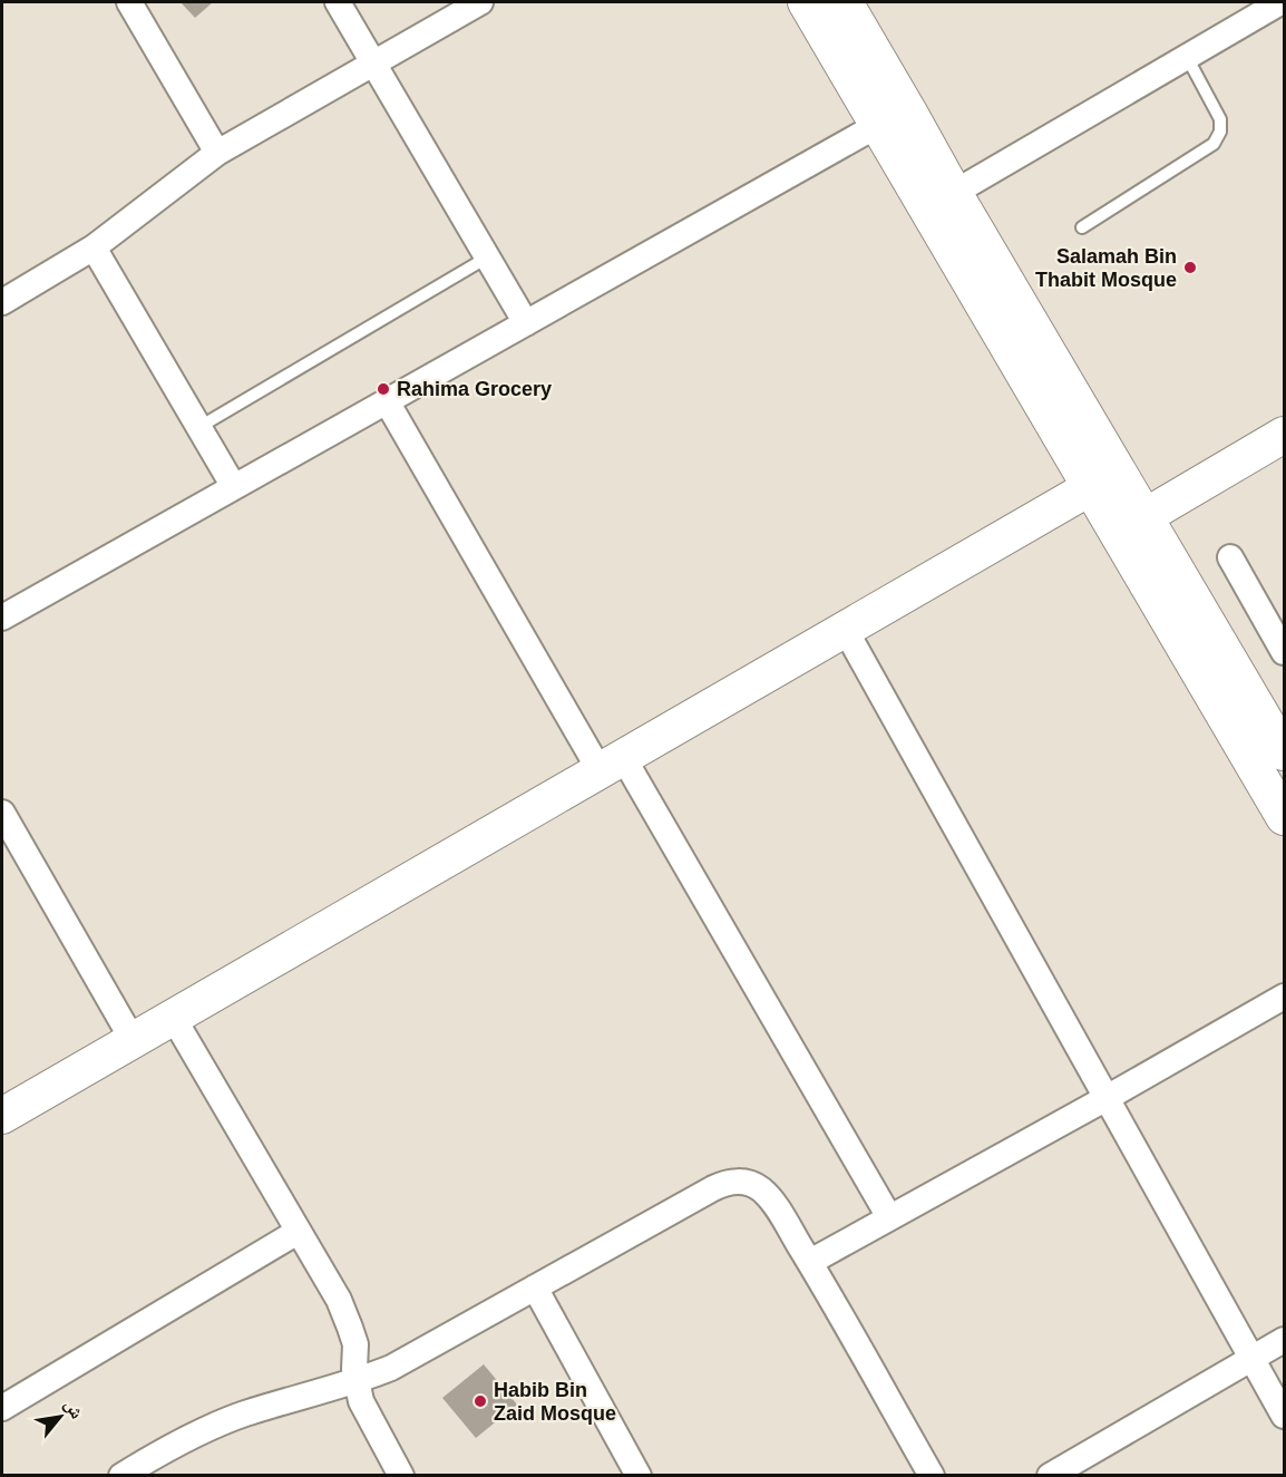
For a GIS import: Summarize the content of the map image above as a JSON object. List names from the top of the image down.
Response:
{
  "places": ["Salamah Bin Thabit Mosque", "Rahima Grocery", "Habib Bin Zaid Mosque"],
  "north": "top right"
}
